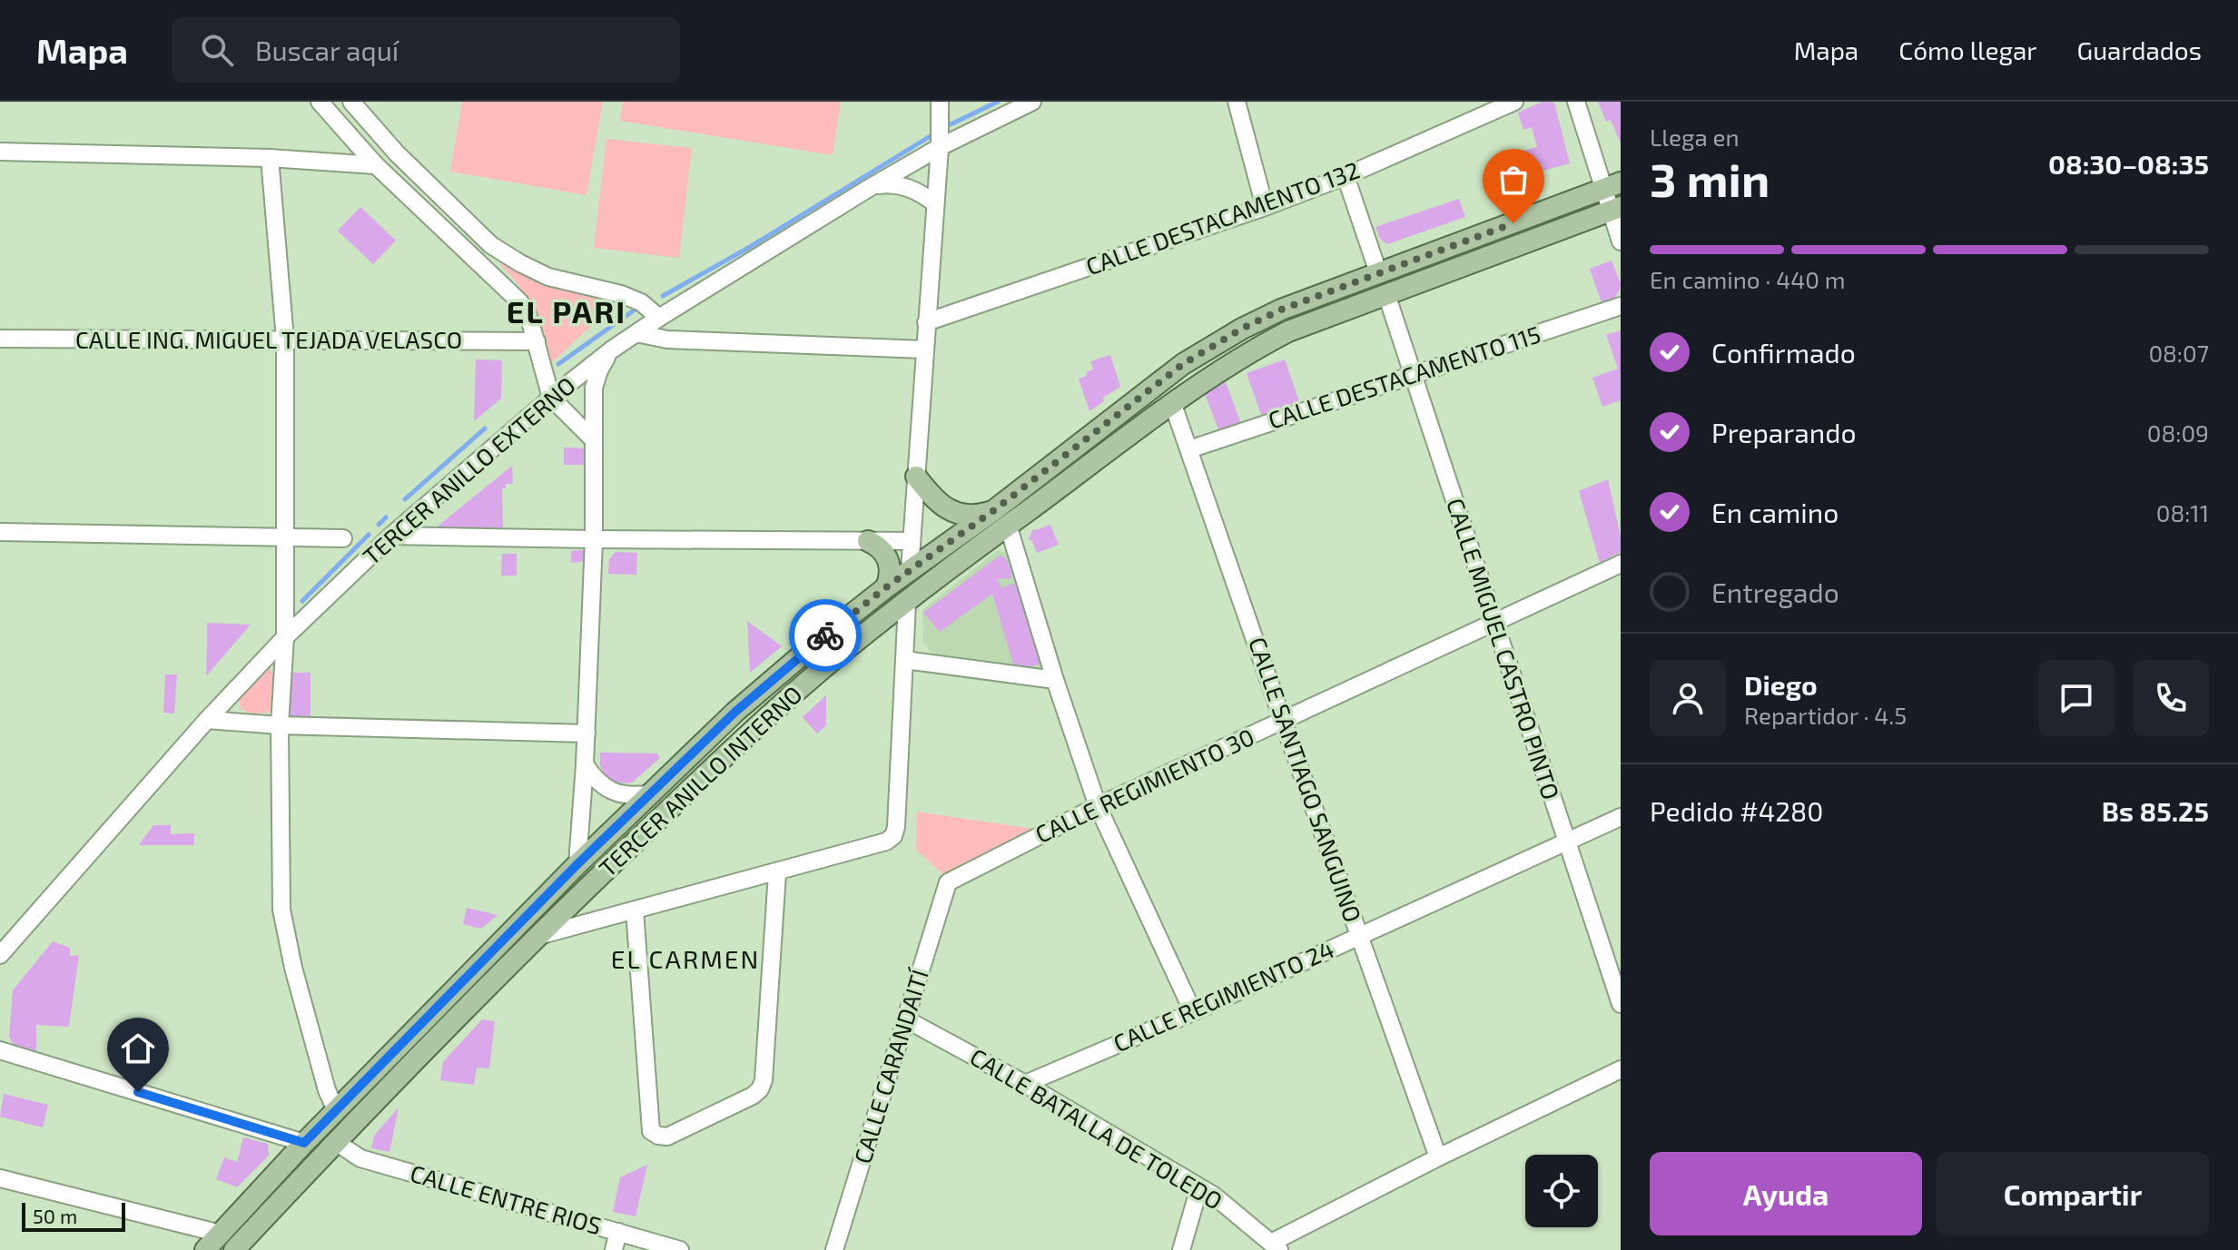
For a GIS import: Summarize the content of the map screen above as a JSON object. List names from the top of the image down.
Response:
{
  "streets": {
    "main road": ["TERCER ANILLO INTERNO"],
    "street": [
      "CALLE DESTACAMENTO 132",
      "CALLE ING. MIGUEL TEJADA VELASCO",
      "CALLE DESTACAMENTO 115",
      "TERCER ANILLO EXTERNO",
      "CALLE MIGUEL CASTRO PINTO",
      "CALLE SANTIAGO SANGUINO",
      "CALLE REGIMIENTO 30",
      "CALLE REGIMIENTO 24",
      "CALLE CARANDAITÍ",
      "CALLE BATALLA DE TOLEDO",
      "CALLE ENTRE RIOS"
    ]
  },
  "crossings": [
    ["CALLE DESTACAMENTO 115", "CALLE MIGUEL CASTRO PINTO"],
    ["CALLE DESTACAMENTO 115", "CALLE SANTIAGO SANGUINO"],
    ["CALLE MIGUEL CASTRO PINTO", "TERCER ANILLO INTERNO"],
    ["CALLE MIGUEL CASTRO PINTO", "CALLE REGIMIENTO 30"],
    ["CALLE MIGUEL CASTRO PINTO", "CALLE REGIMIENTO 24"],
    ["CALLE SANTIAGO SANGUINO", "TERCER ANILLO INTERNO"],
    ["CALLE SANTIAGO SANGUINO", "CALLE REGIMIENTO 30"],
    ["CALLE SANTIAGO SANGUINO", "CALLE REGIMIENTO 24"],
    ["TERCER ANILLO INTERNO", "CALLE ENTRE RIOS"],
    ["CALLE REGIMIENTO 30", "CALLE CARANDAITÍ"],
    ["CALLE REGIMIENTO 24", "CALLE BATALLA DE TOLEDO"],
    ["CALLE CARANDAITÍ", "CALLE BATALLA DE TOLEDO"]
  ],
  "districts": ["EL PARI", "EL CARMEN"],
  "scale_bar": "50 m",
  "page": {
    "header": "Mapa",
    "search": "Buscar aquí",
    "nav": ["Mapa", "Cómo llegar", "Guardados"],
    "heading": ["3 min", "Llega en", "08:30–08:35"],
    "panel": [
      "Diego",
      "Repartidor · 4.5",
      "Pedido #4280",
      "Bs 85.25"
    ],
    "bar": "En camino · 440 m",
    "list": [
      ["Confirmado", "08:07"],
      ["Preparando", "08:09"],
      ["En camino", "08:11"],
      "Entregado"
    ],
    "buttons": ["Ayuda", "Compartir"],
    "scale": "50 m"
  }
}
